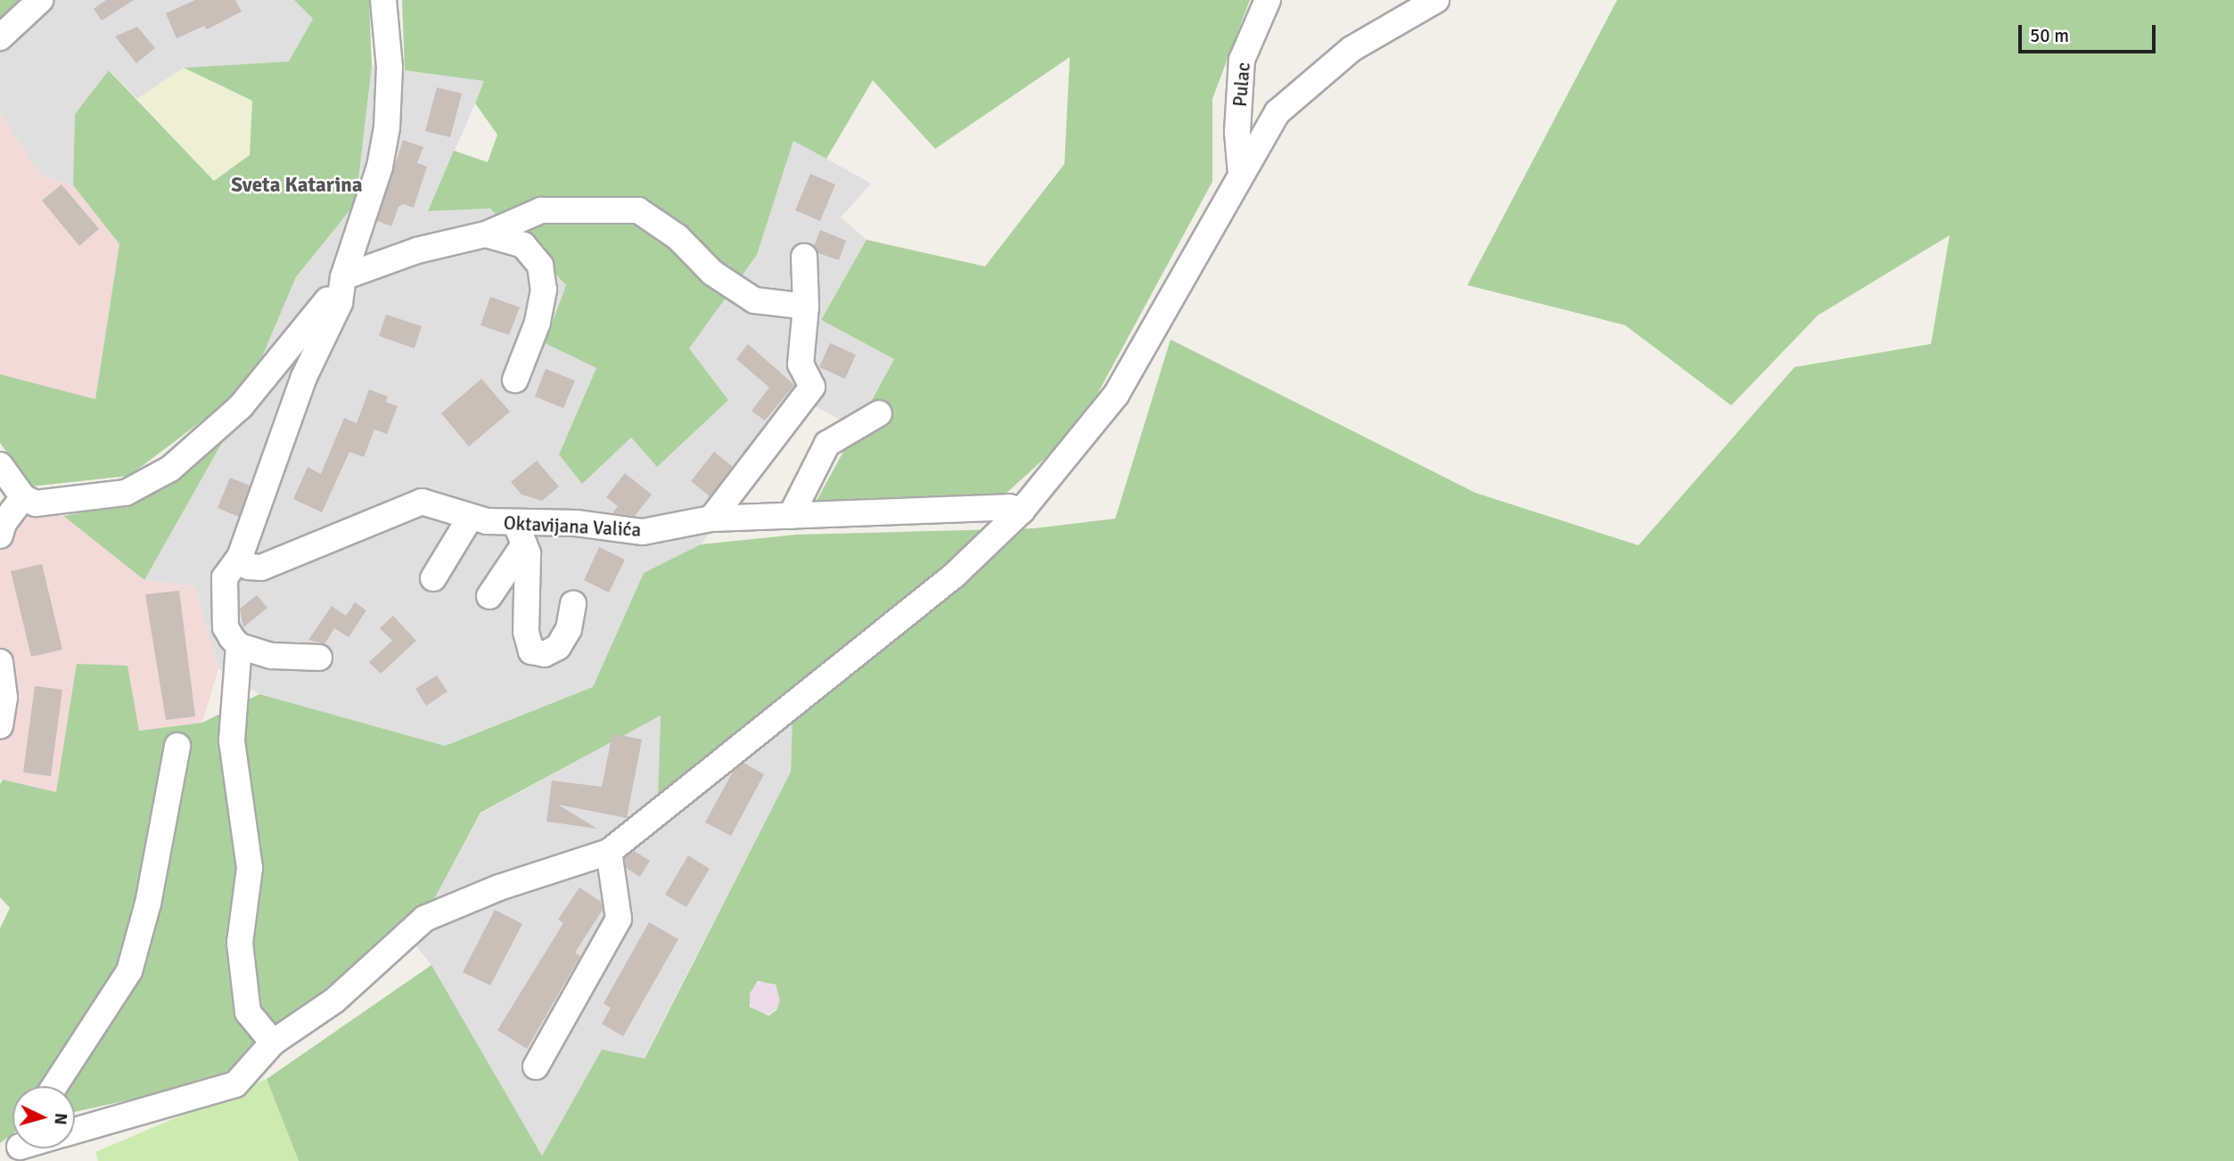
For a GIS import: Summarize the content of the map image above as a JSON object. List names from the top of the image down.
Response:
{
  "streets": {
    "street": ["Pulac", "Oktavijana Valića"]
  },
  "districts": ["Sveta Katarina"],
  "scale_bar": "50 m",
  "north": "right"
}
